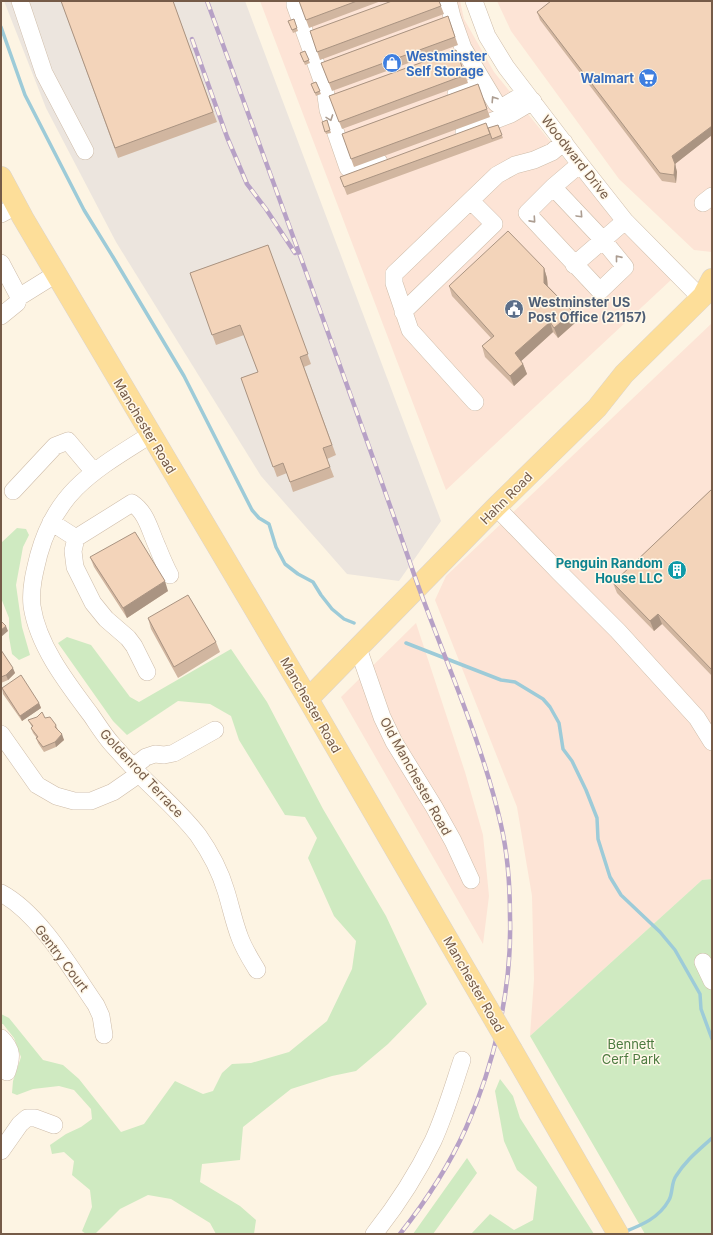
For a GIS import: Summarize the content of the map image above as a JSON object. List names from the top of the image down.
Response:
{
  "streets": {
    "main road": ["Manchester Road", "Hahn Road"],
    "street": [
      "Woodward Drive",
      "Goldenrod Terrace",
      "Old Manchester Road",
      "Gentry Court"
    ]
  },
  "crossings": [
    ["Woodward Drive", "Hahn Road"],
    ["Manchester Road", "Hahn Road"],
    ["Manchester Road", "Goldenrod Terrace"],
    ["Hahn Road", "Old Manchester Road"]
  ],
  "parks": ["Bennett Cerf Park"],
  "places": {
    "shop": ["Westminster Self Storage"],
    "supermarket": ["Walmart"],
    "public building": ["Westminster US Post Office (21157)"],
    "building": ["Penguin Random House LLC"]
  }
}
